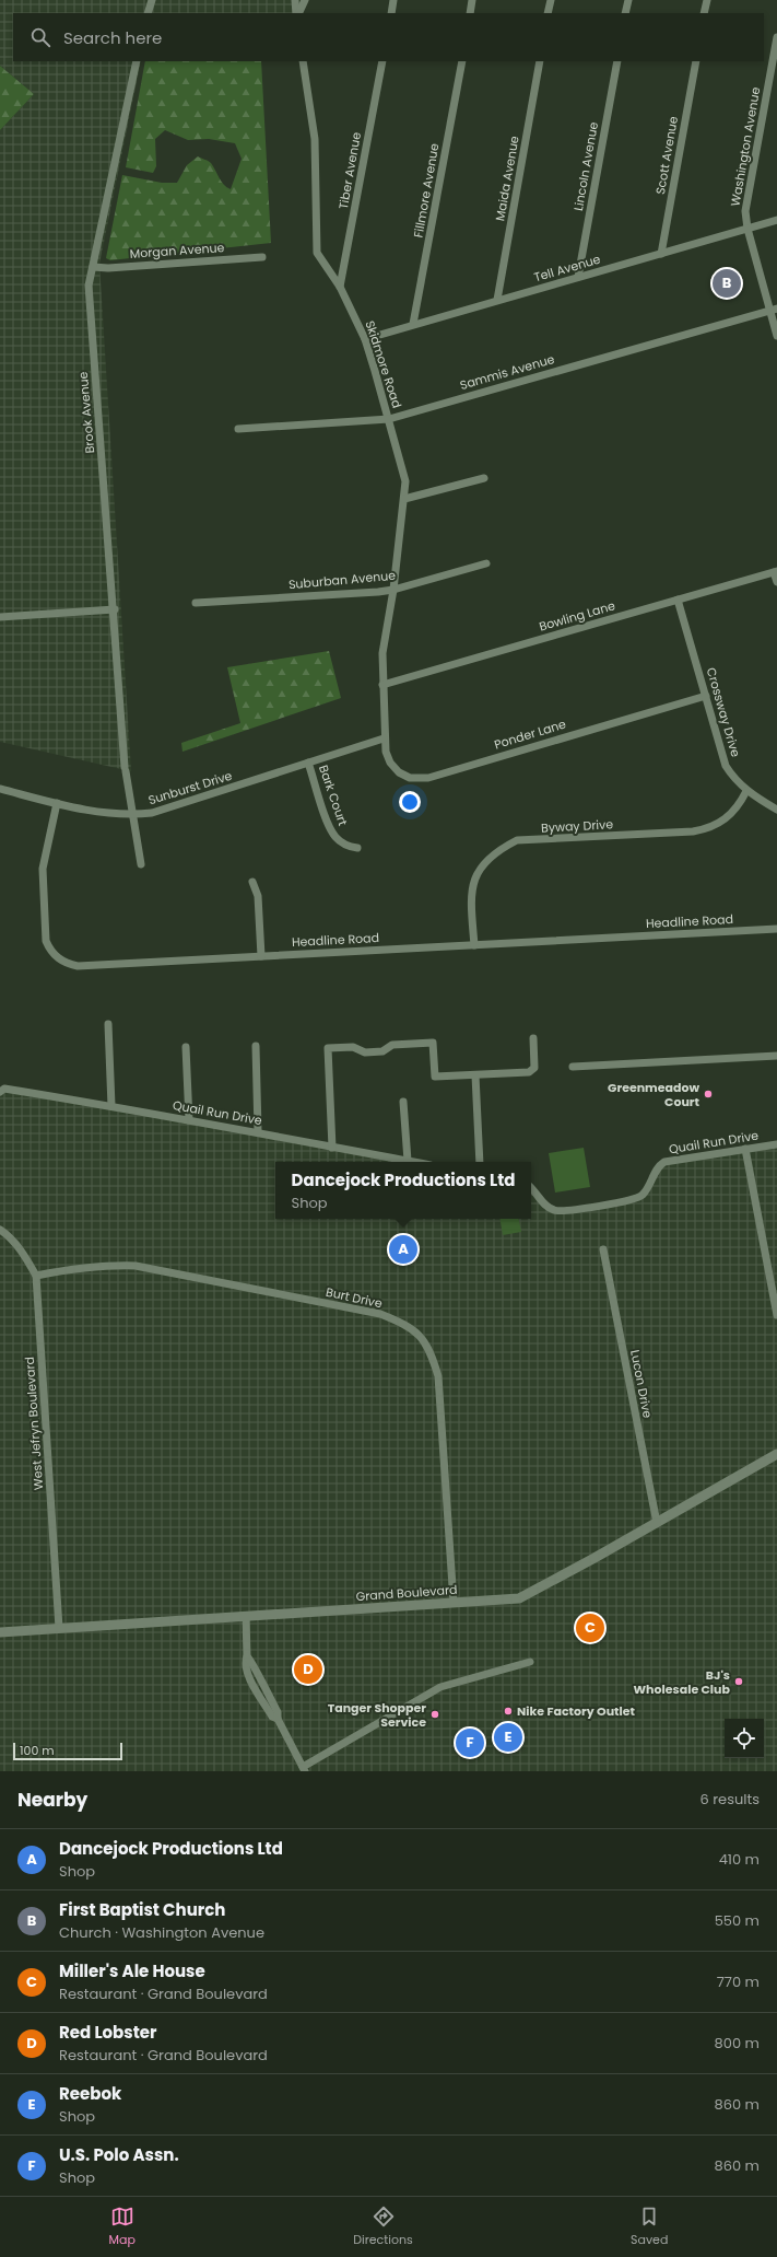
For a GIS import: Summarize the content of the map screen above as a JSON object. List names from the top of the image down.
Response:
{
  "streets": {
    "street": [
      "Washington Avenue",
      "Scott Avenue",
      "Lincoln Avenue",
      "Tiber Avenue",
      "Maida Avenue",
      "Fillmore Avenue",
      "Morgan Avenue",
      "Tell Avenue",
      "Skidmore Road",
      "Sammis Avenue",
      "Brook Avenue",
      "Suburban Avenue",
      "Bowling Lane",
      "Crossway Drive",
      "Ponder Lane",
      "Sunburst Drive",
      "Bark Court",
      "Byway Drive",
      "Headline Road",
      "Quail Run Drive",
      "Burt Drive",
      "Lucon Drive",
      "West Jefryn Boulevard",
      "Grand Boulevard"
    ]
  },
  "crossings": [
    ["Washington Avenue", "Tell Avenue"],
    ["Washington Avenue", "Sammis Avenue"],
    ["Scott Avenue", "Tell Avenue"],
    ["Lincoln Avenue", "Tell Avenue"],
    ["Tiber Avenue", "Skidmore Road"],
    ["Maida Avenue", "Tell Avenue"],
    ["Fillmore Avenue", "Tell Avenue"],
    ["Morgan Avenue", "Brook Avenue"],
    ["Tell Avenue", "Skidmore Road"],
    ["Skidmore Road", "Sammis Avenue"],
    ["Skidmore Road", "Suburban Avenue"],
    ["Skidmore Road", "Bowling Lane"],
    ["Skidmore Road", "Ponder Lane"],
    ["Brook Avenue", "Sunburst Drive"],
    ["Bowling Lane", "Crossway Drive"],
    ["Bowling Lane", "Ponder Lane"],
    ["Crossway Drive", "Ponder Lane"],
    ["Crossway Drive", "Byway Drive"],
    ["Ponder Lane", "Sunburst Drive"],
    ["Sunburst Drive", "Bark Court"],
    ["Sunburst Drive", "Headline Road"],
    ["Byway Drive", "Headline Road"],
    ["Burt Drive", "West Jefryn Boulevard"],
    ["Burt Drive", "Grand Boulevard"],
    ["Lucon Drive", "Grand Boulevard"],
    ["West Jefryn Boulevard", "Grand Boulevard"]
  ],
  "places": [
    "Greenmeadow Court",
    "BJ's Wholesale Club",
    "Nike Factory Outlet",
    "Tanger Shopper Service"
  ],
  "scale_bar": "100 m",
  "page": {
    "search": "Search here",
    "pins": [
      "B",
      "A",
      "C",
      "D",
      "E",
      "F"
    ],
    "popup": ["Dancejock Productions Ltd", "Shop"],
    "scale": "100 m",
    "heading": ["Nearby", "6 results"],
    "list": [
      {
        "mark": "A",
        "name": "Dancejock Productions Ltd",
        "note": "Shop",
        "value": "410 m"
      },
      {
        "mark": "B",
        "name": "First Baptist Church",
        "note": "Church · Washington Avenue",
        "value": "550 m"
      },
      {
        "mark": "C",
        "name": "Miller's Ale House",
        "note": "Restaurant · Grand Boulevard",
        "value": "770 m"
      },
      {
        "mark": "D",
        "name": "Red Lobster",
        "note": "Restaurant · Grand Boulevard",
        "value": "800 m"
      },
      {
        "mark": "E",
        "name": "Reebok",
        "note": "Shop",
        "value": "860 m"
      },
      {
        "mark": "F",
        "name": "U.S. Polo Assn.",
        "note": "Shop",
        "value": "860 m"
      }
    ],
    "nav": ["Map", "Directions", "Saved"]
  }
}
